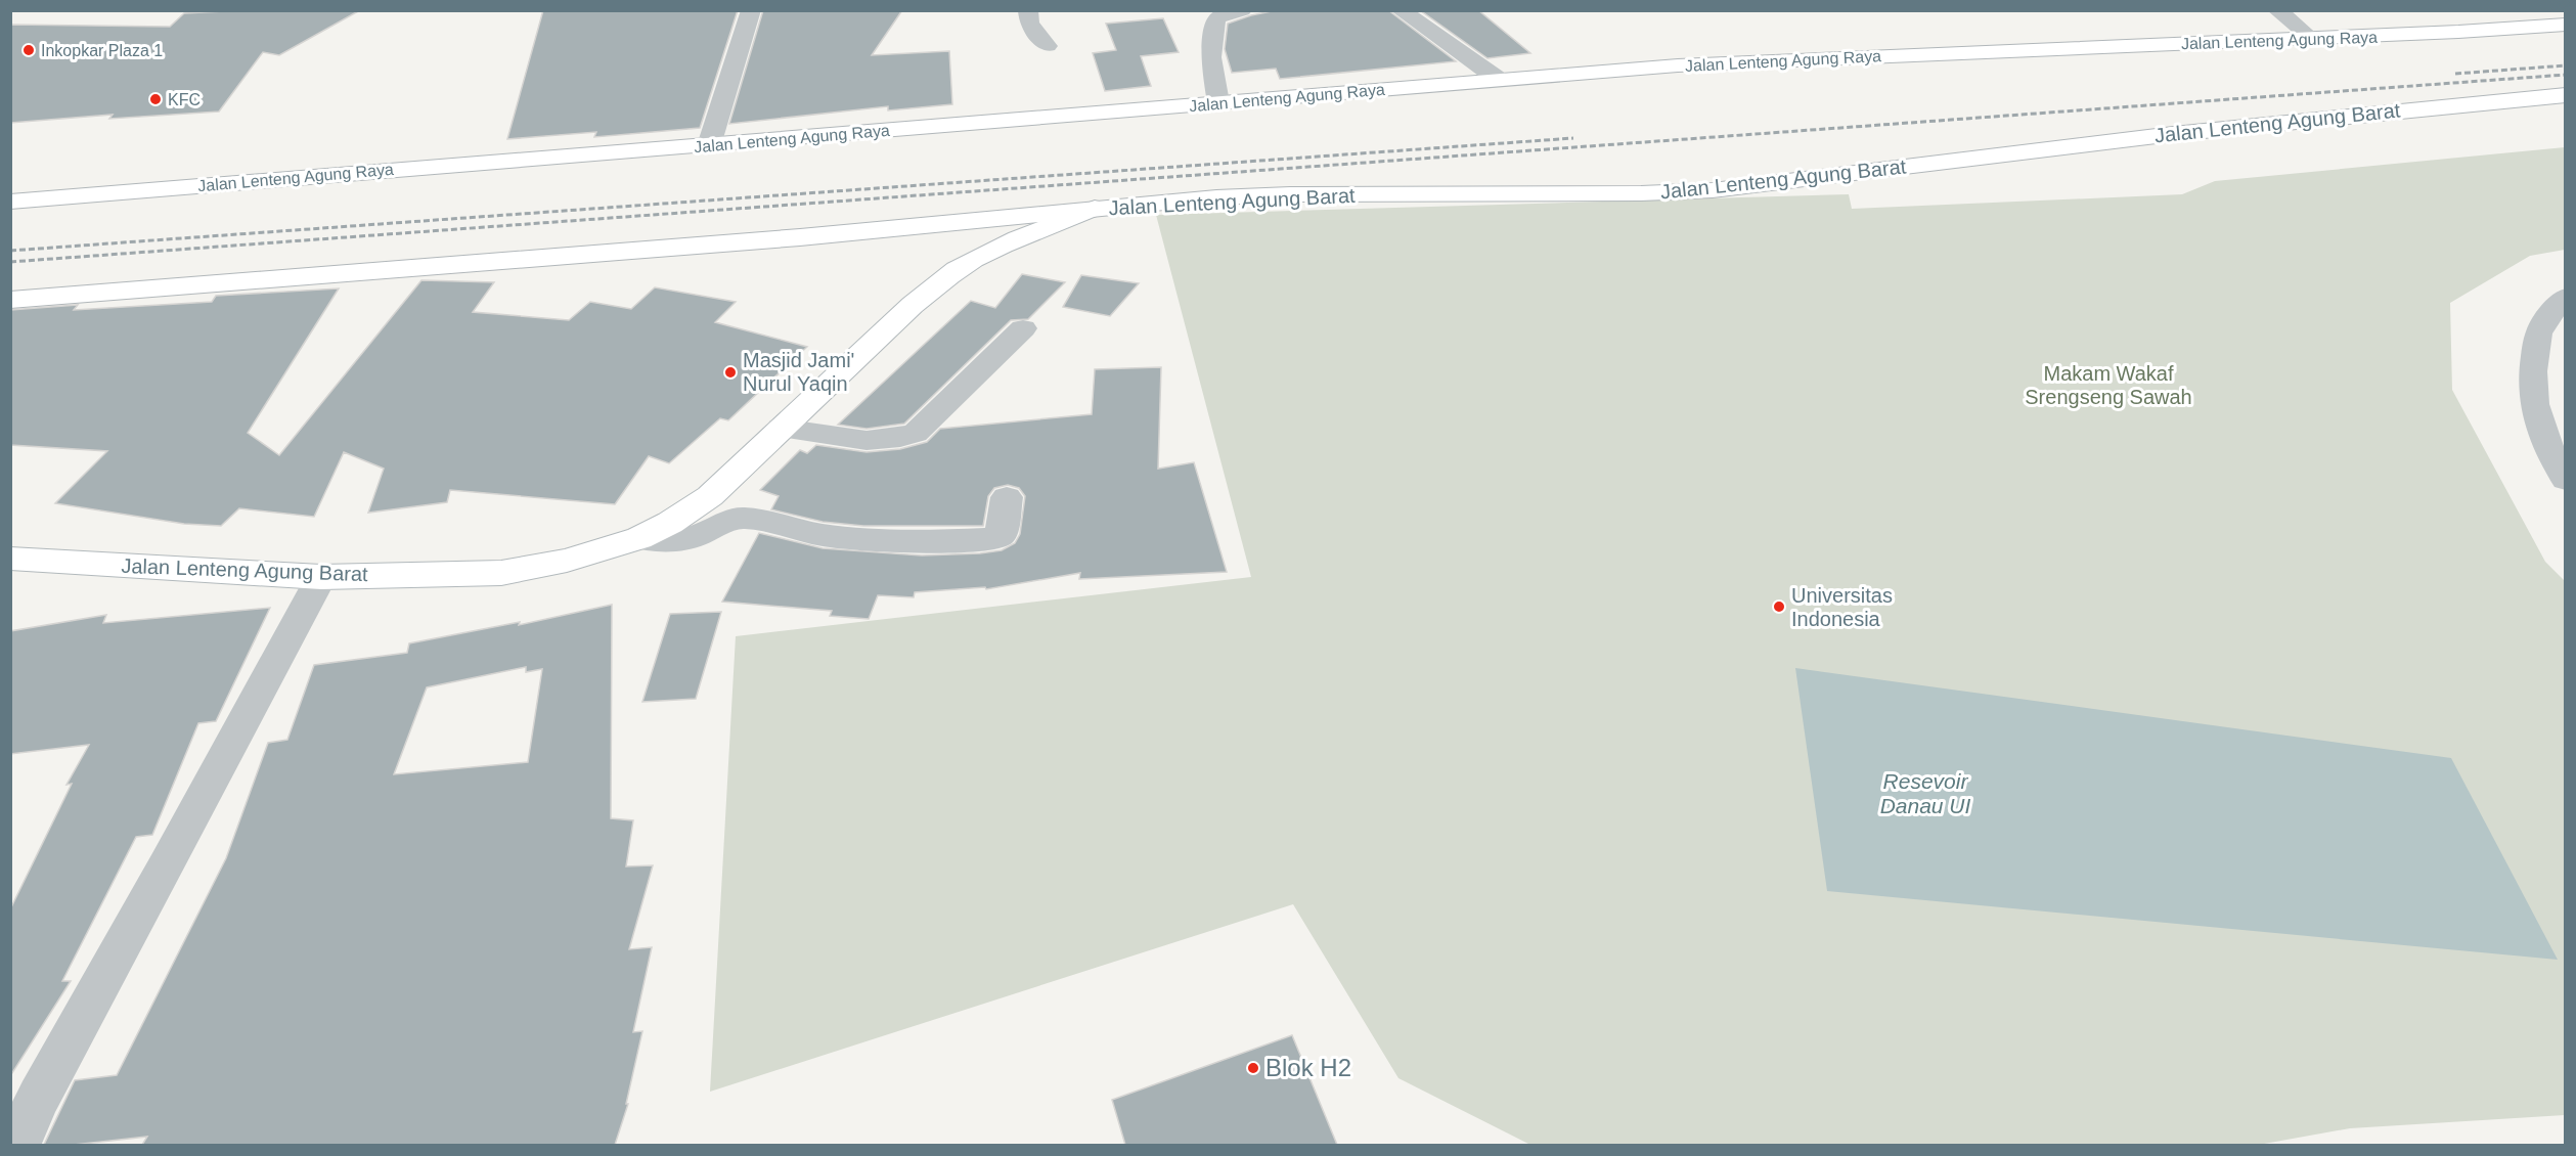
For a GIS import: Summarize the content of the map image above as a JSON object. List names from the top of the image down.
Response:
{
  "streets": {
    "main road": ["Jalan Lenteng Agung Raya", "Jalan Lenteng Agung Barat"]
  },
  "water": ["Resevoir Danau UI"],
  "parks": ["Makam Wakaf Srengseng Sawah"],
  "places": [
    "Inkopkar Plaza 1",
    "KFC",
    "Masjid Jami' Nurul Yaqin",
    "Universitas Indonesia",
    "Blok H2"
  ]
}
